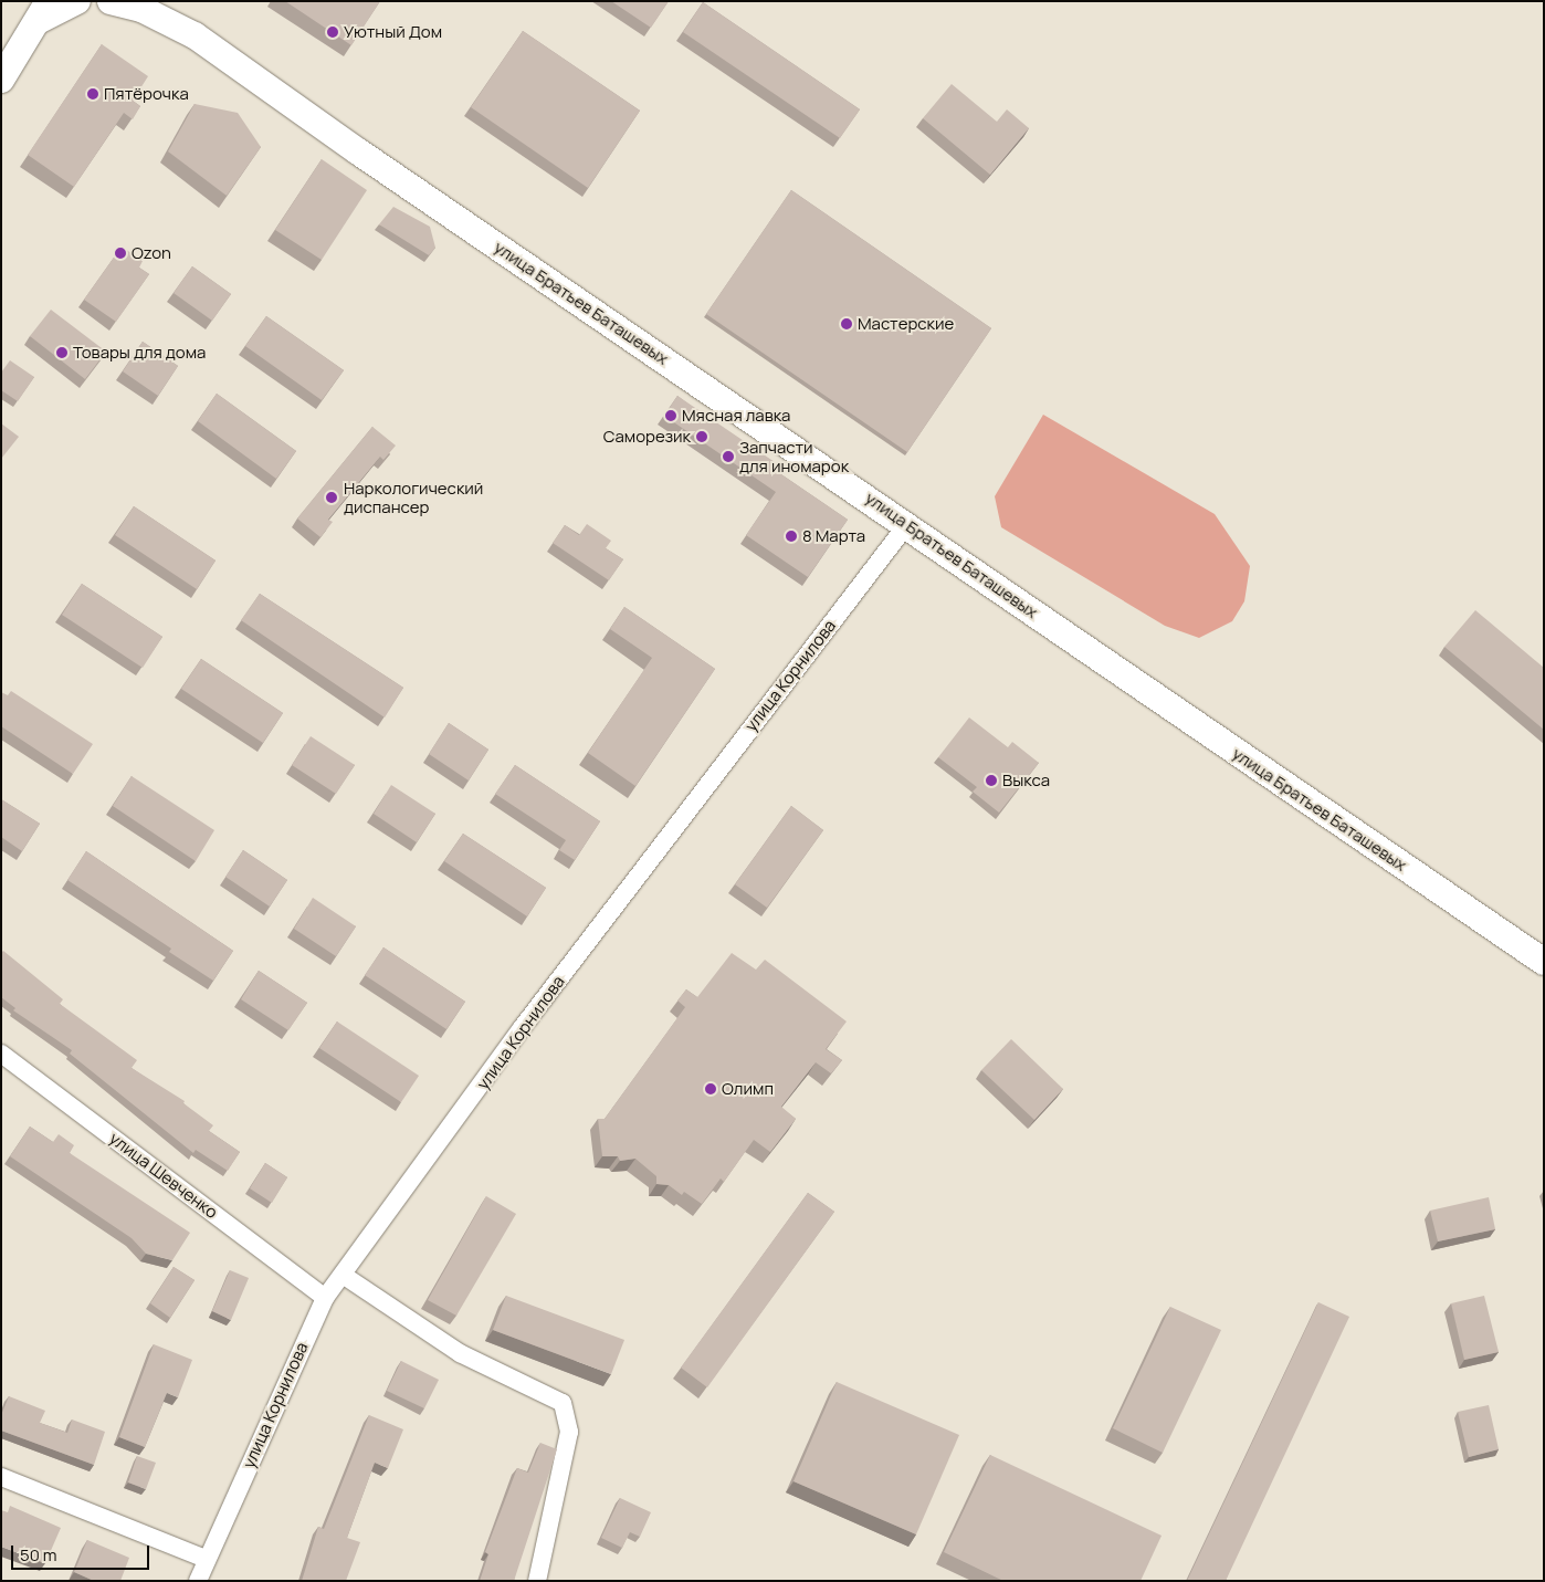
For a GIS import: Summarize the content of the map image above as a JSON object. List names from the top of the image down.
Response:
{
  "streets": {
    "street": ["улица Братьев Баташевых", "улица Корнилова", "улица Шевченко"]
  },
  "crossings": [
    ["улица Братьев Баташевых", "улица Корнилова"],
    ["улица Корнилова", "улица Шевченко"]
  ],
  "places": [
    "Уютный Дом",
    "Пятёрочка",
    "Ozon",
    "Мастерские",
    "Товары для дома",
    "Мясная лавка",
    "Саморезик",
    "Запчасти для иномарок",
    "Наркологический диспансер",
    "8 Марта",
    "Выкса",
    "Олимп"
  ],
  "scale_bar": "50 m"
}
